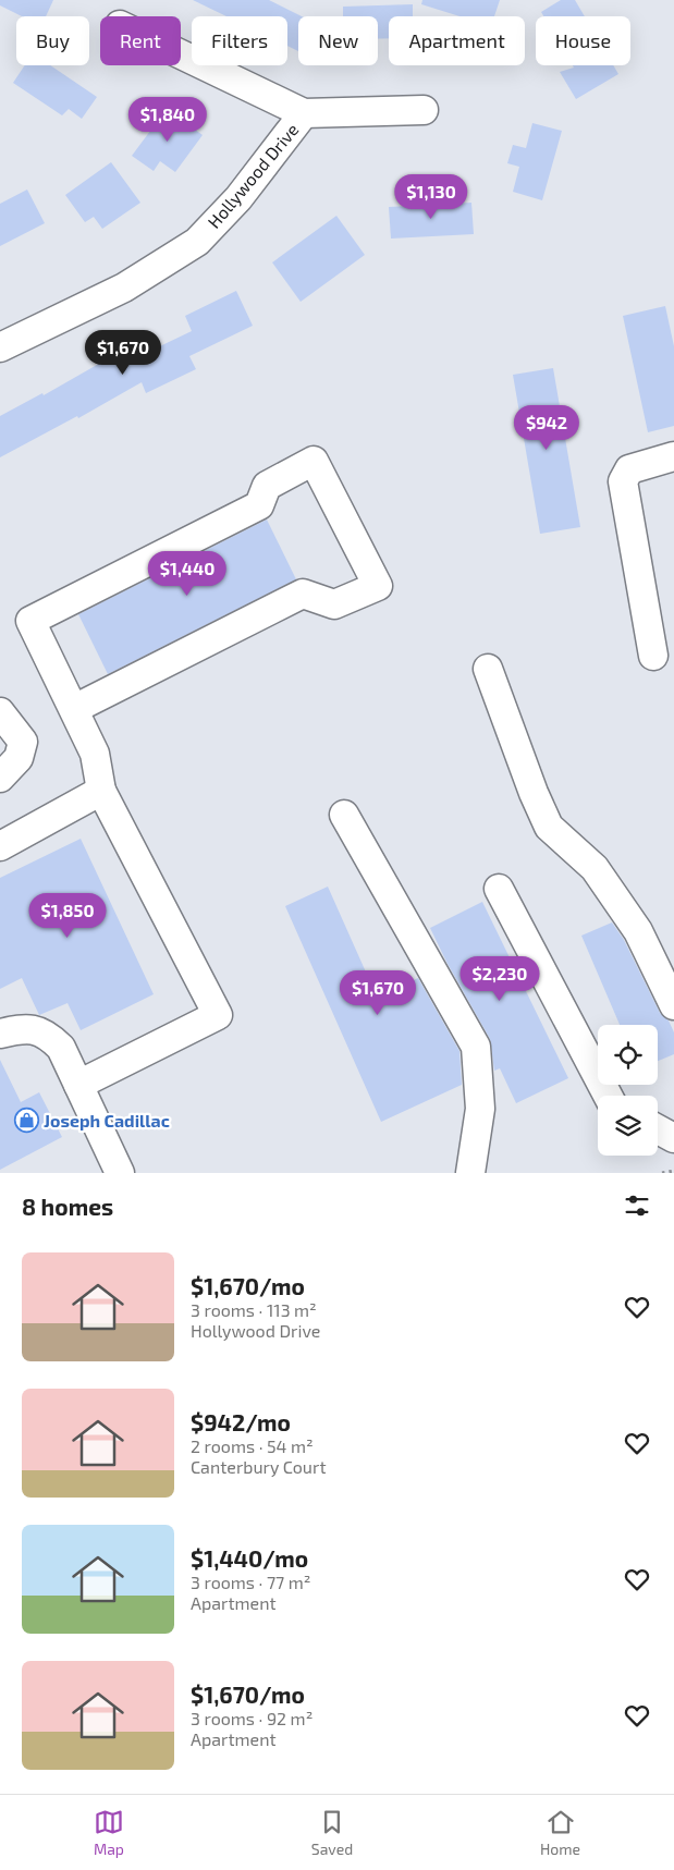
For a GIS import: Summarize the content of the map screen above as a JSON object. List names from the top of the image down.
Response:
{
  "streets": {
    "street": ["Hollywood Drive"]
  },
  "places": {
    "shop": ["Joseph Cadillac"]
  },
  "page": {
    "chip": [
      "Buy",
      "Rent",
      "Filters",
      "New",
      "Apartment",
      "House"
    ],
    "price": [
      "$1,840",
      "$1,130",
      "$1,670",
      "$942",
      "$1,440",
      "$1,850",
      "$2,230",
      "$1,670"
    ],
    "heading": "8 homes",
    "list": [
      {
        "name": "$1,670/mo",
        "note": "3 rooms · 113 m² · Hollywood Drive"
      },
      {
        "name": "$942/mo",
        "note": "2 rooms · 54 m² · Canterbury Court"
      },
      {
        "name": "$1,440/mo",
        "note": "3 rooms · 77 m² · Apartment"
      },
      {
        "name": "$1,670/mo",
        "note": "3 rooms · 92 m² · Apartment"
      }
    ],
    "tabs": ["Map", "Saved", "Home"]
  }
}
